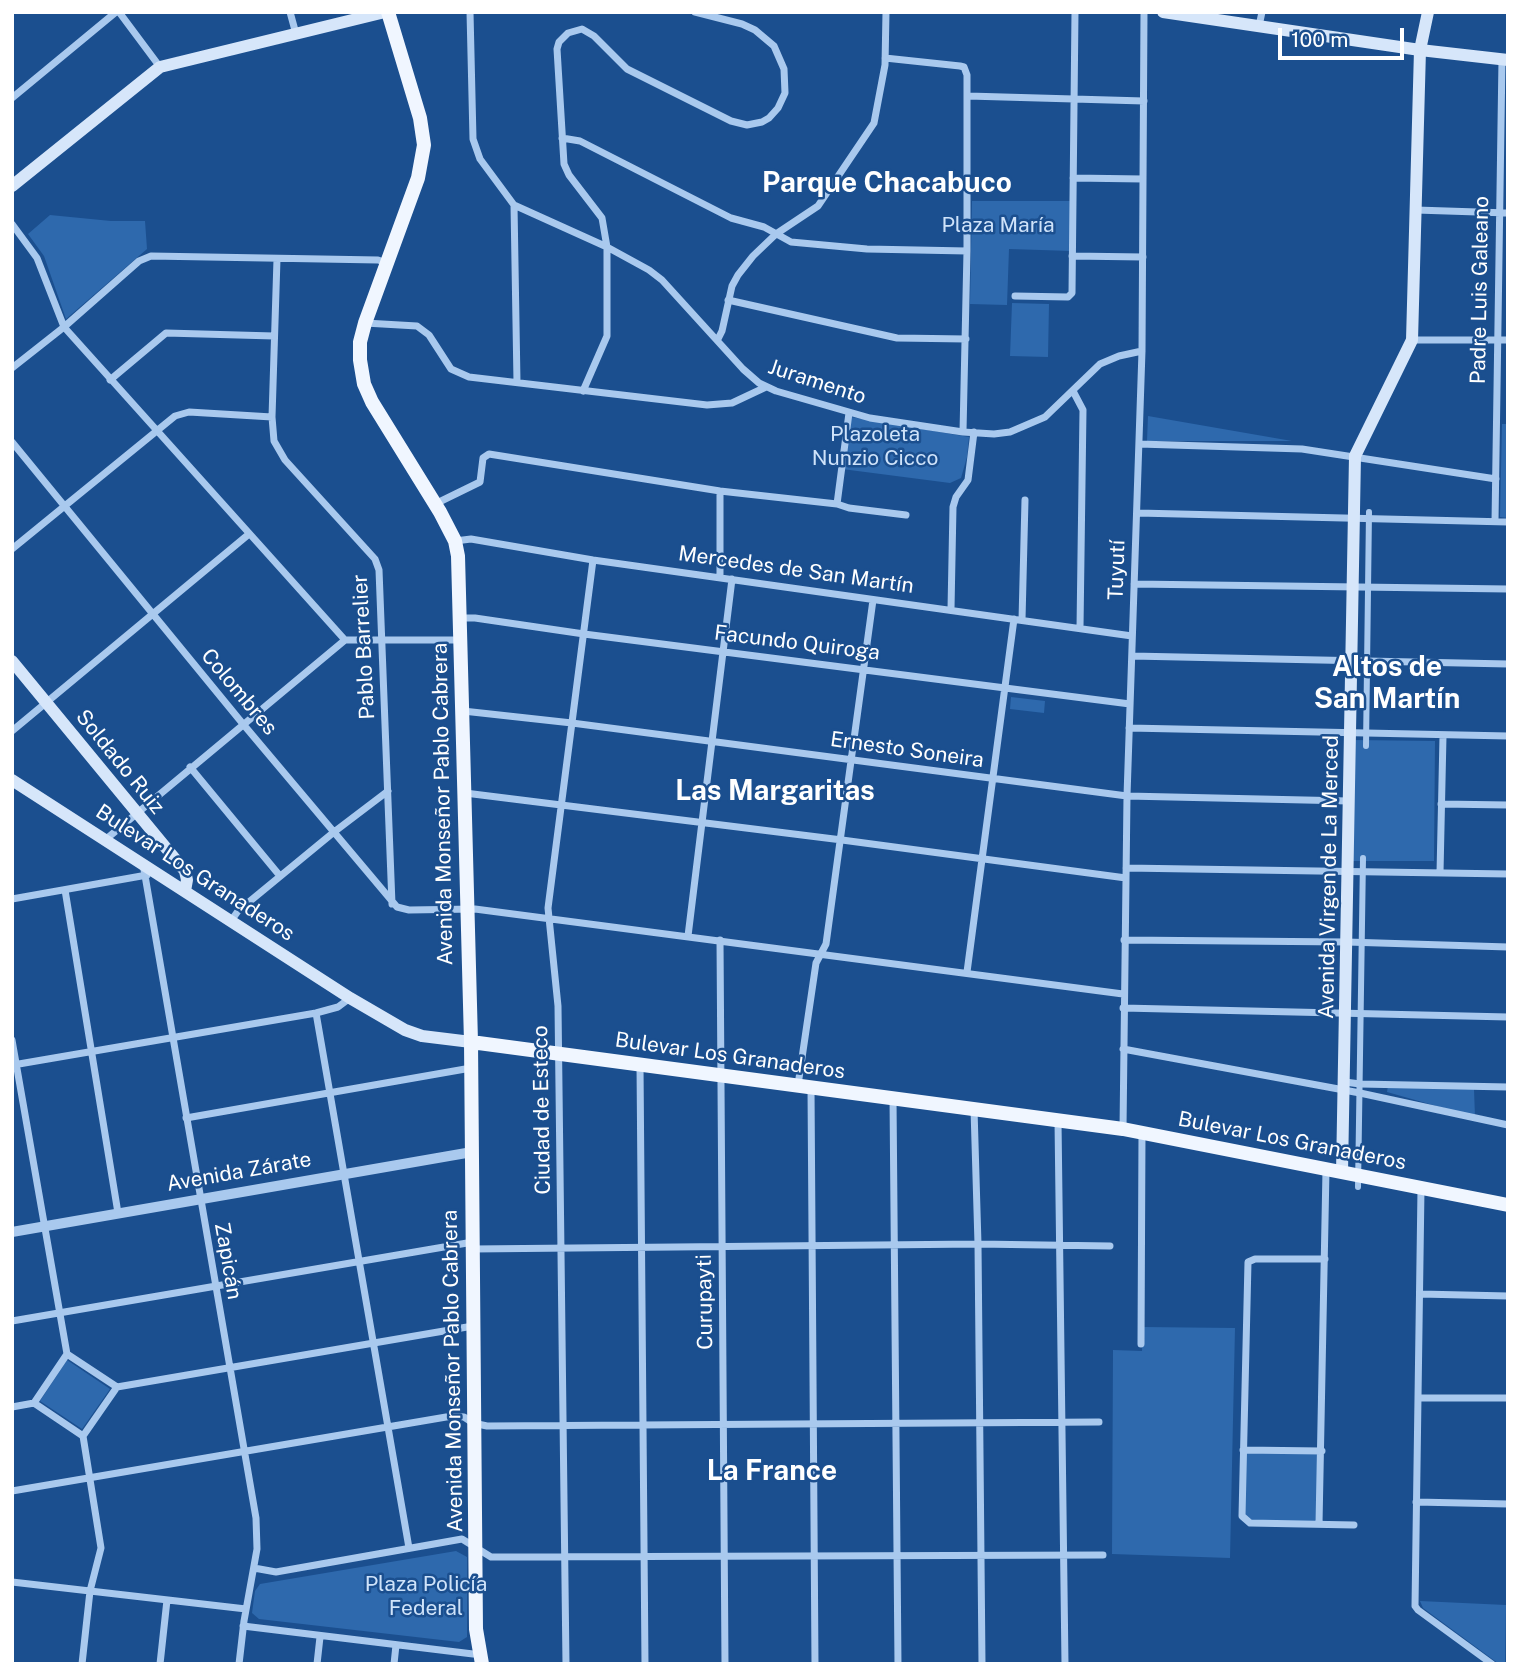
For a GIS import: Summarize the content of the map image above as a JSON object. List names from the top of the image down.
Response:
{
  "streets": {
    "main road": [
      "Soldado Ruiz",
      "Avenida Monseñor Pablo Cabrera",
      "Bulevar Los Granaderos",
      "Avenida Virgen de La Merced"
    ],
    "street": [
      "Padre Luis Galeano",
      "Juramento",
      "Mercedes de San Martín",
      "Tuyutí",
      "Facundo Quiroga",
      "Pablo Barrelier",
      "Colombres",
      "Ernesto Soneira",
      "Ciudad de Esteco",
      "Avenida Zárate",
      "Zapicán",
      "Curupayti"
    ]
  },
  "crossings": [
    ["Juramento", "Tuyutí"],
    ["Mercedes de San Martín", "Tuyutí"],
    ["Mercedes de San Martín", "Avenida Monseñor Pablo Cabrera"],
    ["Mercedes de San Martín", "Ciudad de Esteco"],
    ["Tuyutí", "Facundo Quiroga"],
    ["Tuyutí", "Ernesto Soneira"],
    ["Tuyutí", "Bulevar Los Granaderos"],
    ["Facundo Quiroga", "Avenida Monseñor Pablo Cabrera"],
    ["Facundo Quiroga", "Ciudad de Esteco"],
    ["Pablo Barrelier", "Colombres"],
    ["Ernesto Soneira", "Avenida Monseñor Pablo Cabrera"],
    ["Ernesto Soneira", "Avenida Virgen de La Merced"],
    ["Ernesto Soneira", "Ciudad de Esteco"],
    ["Soldado Ruiz", "Bulevar Los Granaderos"],
    ["Avenida Monseñor Pablo Cabrera", "Bulevar Los Granaderos"],
    ["Avenida Monseñor Pablo Cabrera", "Avenida Zárate"],
    ["Bulevar Los Granaderos", "Avenida Virgen de La Merced"],
    ["Bulevar Los Granaderos", "Ciudad de Esteco"],
    ["Bulevar Los Granaderos", "Zapicán"],
    ["Bulevar Los Granaderos", "Curupayti"],
    ["Avenida Zárate", "Zapicán"]
  ],
  "districts": [
    "Parque Chacabuco",
    "Altos de San Martín",
    "Las Margaritas",
    "La France"
  ],
  "parks": ["Plaza María", "Plazoleta Nunzio Cicco", "Plaza Policía Federal"],
  "scale_bar": "100 m"
}
